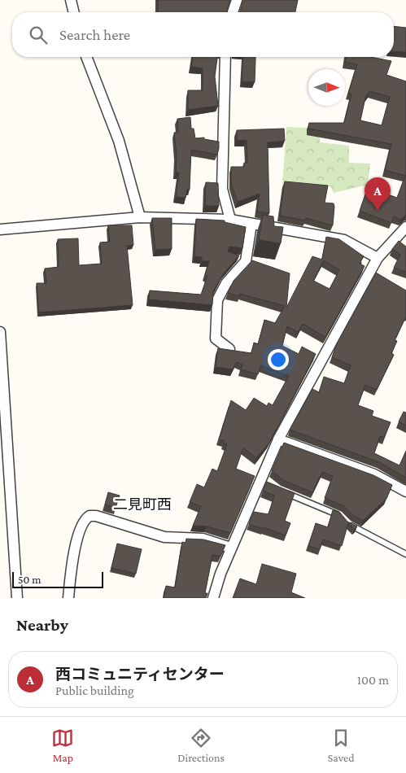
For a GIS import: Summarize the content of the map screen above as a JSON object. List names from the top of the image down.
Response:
{
  "districts": ["二見町西"],
  "scale_bar": "50 m",
  "north": "right",
  "page": {
    "search": "Search here",
    "pins": "A",
    "scale": "50 m",
    "heading": "Nearby",
    "list": [
      {
        "mark": "A",
        "name": "西コミュニティセンター",
        "note": "Public building",
        "value": "100 m"
      }
    ],
    "nav": ["Map", "Directions", "Saved"]
  }
}
